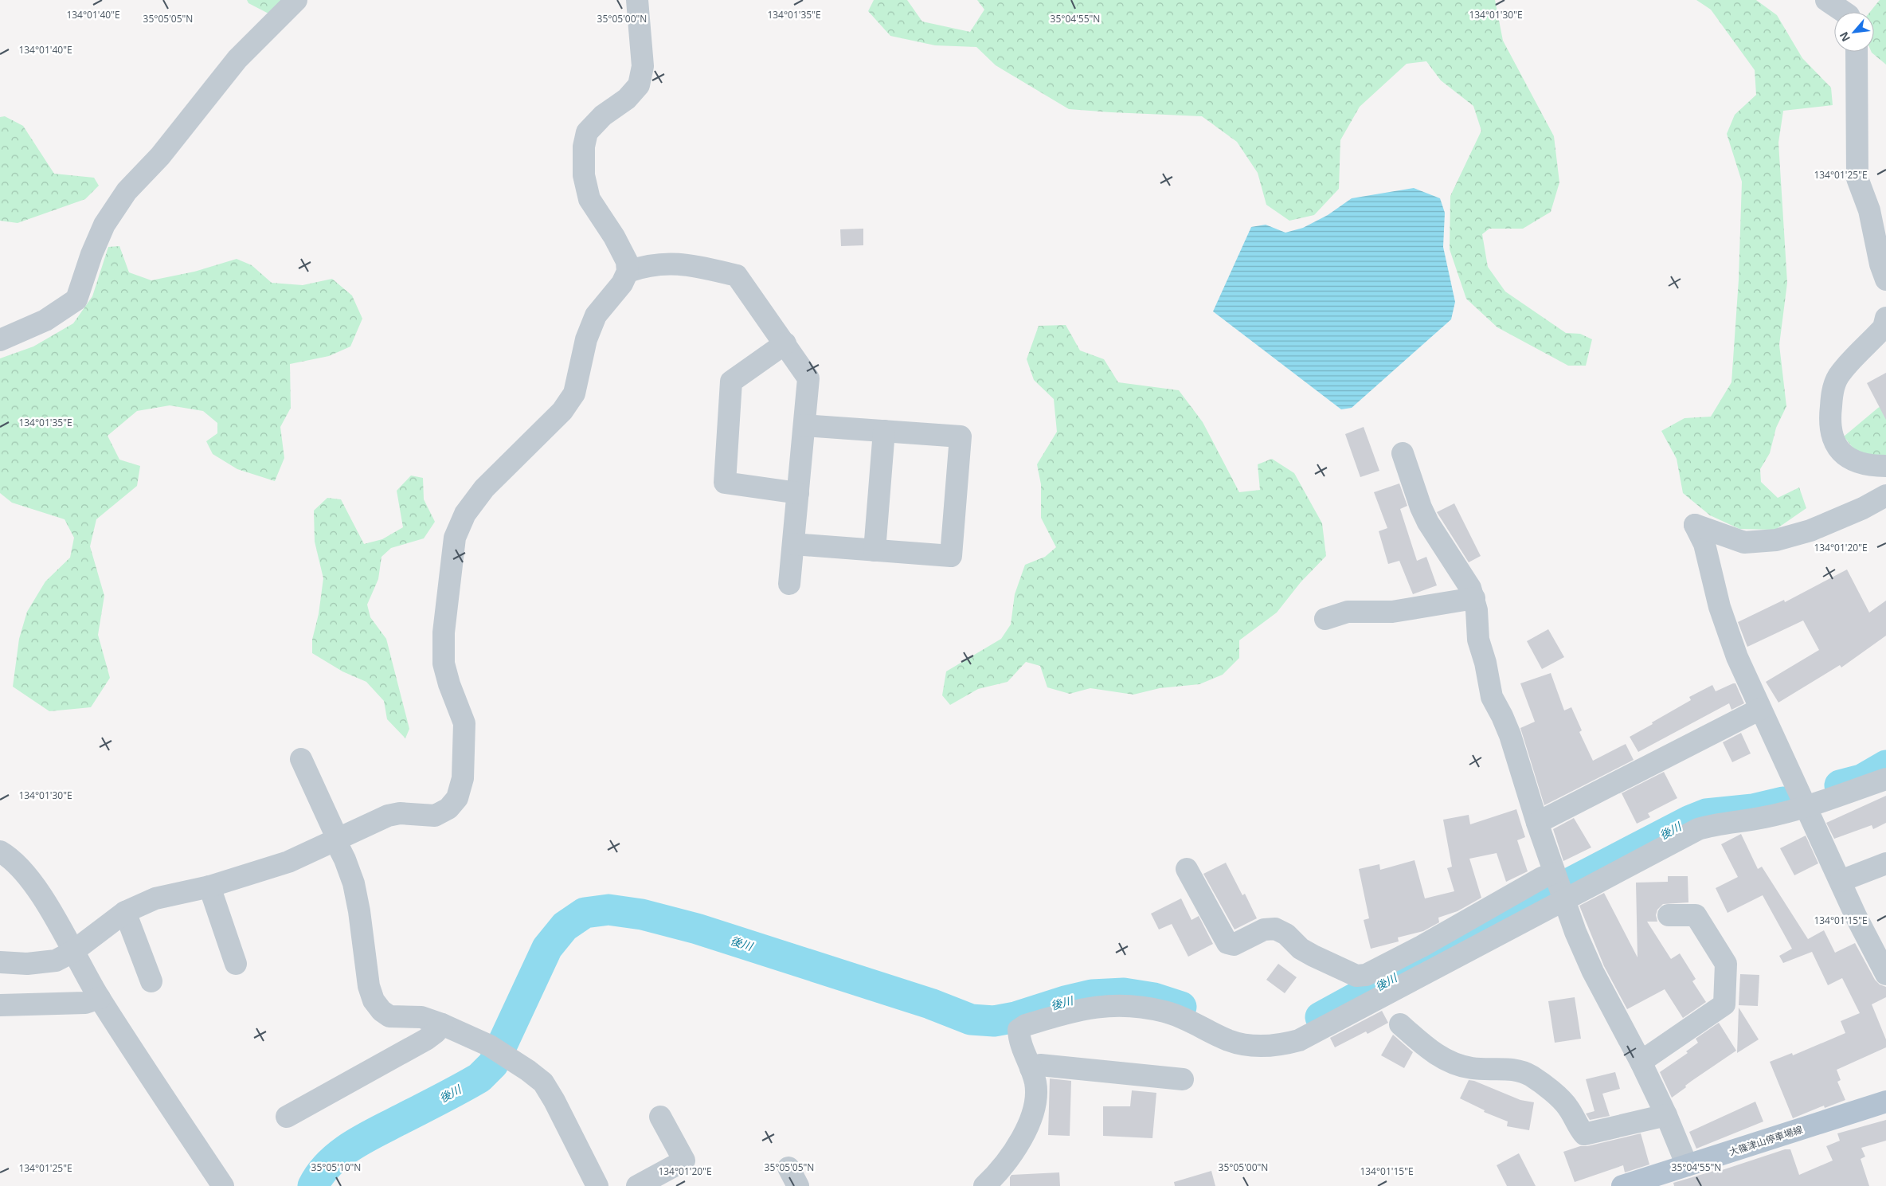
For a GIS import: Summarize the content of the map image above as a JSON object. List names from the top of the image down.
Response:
{
  "streets": {
    "main road": ["大篠津山停車場線"]
  },
  "water": ["後川"],
  "north": "bottom left",
  "coordinates": [
    "134°01'30\"E",
    "134°01'40\"E",
    "134°01'35\"E",
    "35°05'05\"N",
    "35°05'00\"N",
    "35°04'55\"N",
    "134°01'25\"E",
    "134°01'20\"E",
    "134°01'15\"E",
    "35°05'10\"N"
  ]
}
